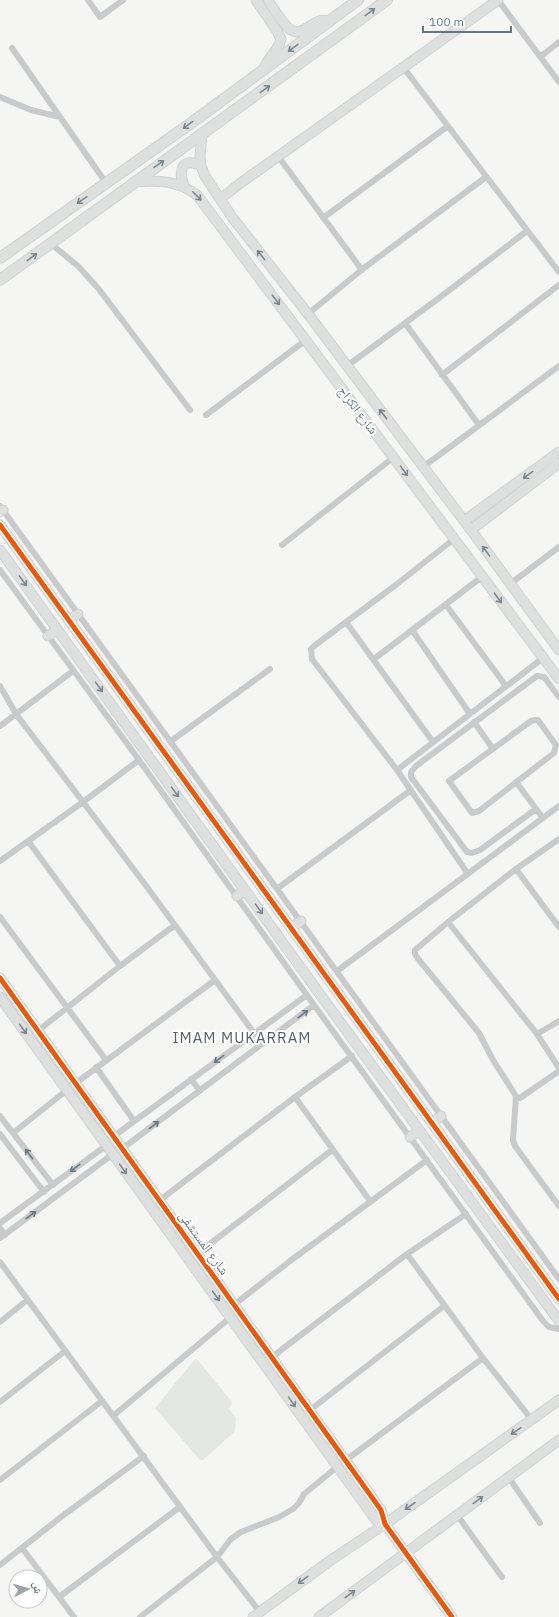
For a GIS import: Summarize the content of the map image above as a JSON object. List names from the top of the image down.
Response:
{
  "streets": {
    "street": ["شارع الكراج", "شارع المستشفى"]
  },
  "districts": ["IMAM MUKARRAM"],
  "scale_bar": "100 m",
  "north": "right"
}
